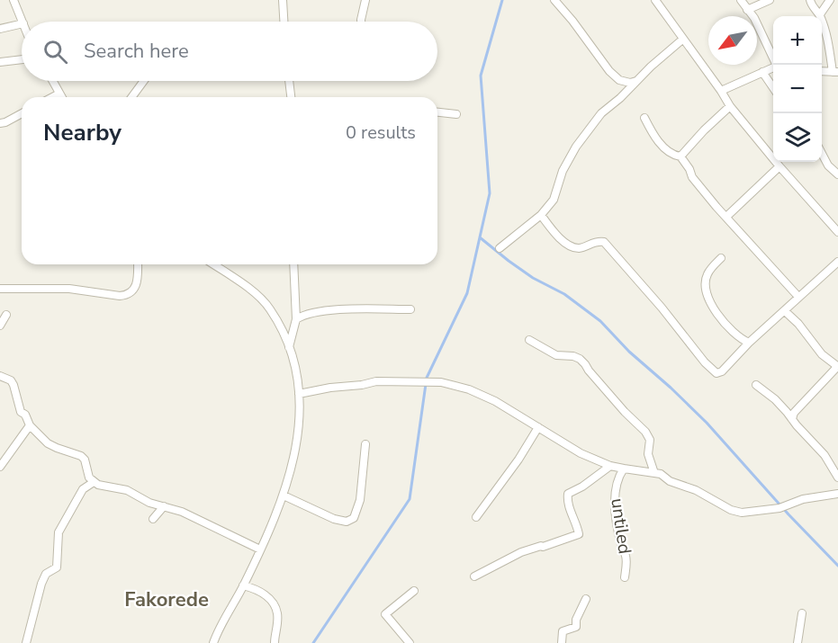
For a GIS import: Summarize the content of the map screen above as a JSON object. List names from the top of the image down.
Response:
{
  "streets": {
    "street": ["untiled"]
  },
  "districts": ["Fakorede"],
  "north": "bottom left",
  "page": {
    "map_buttons": ["+", "−"],
    "search": "Search here",
    "heading": ["Nearby", "0 results"]
  }
}
